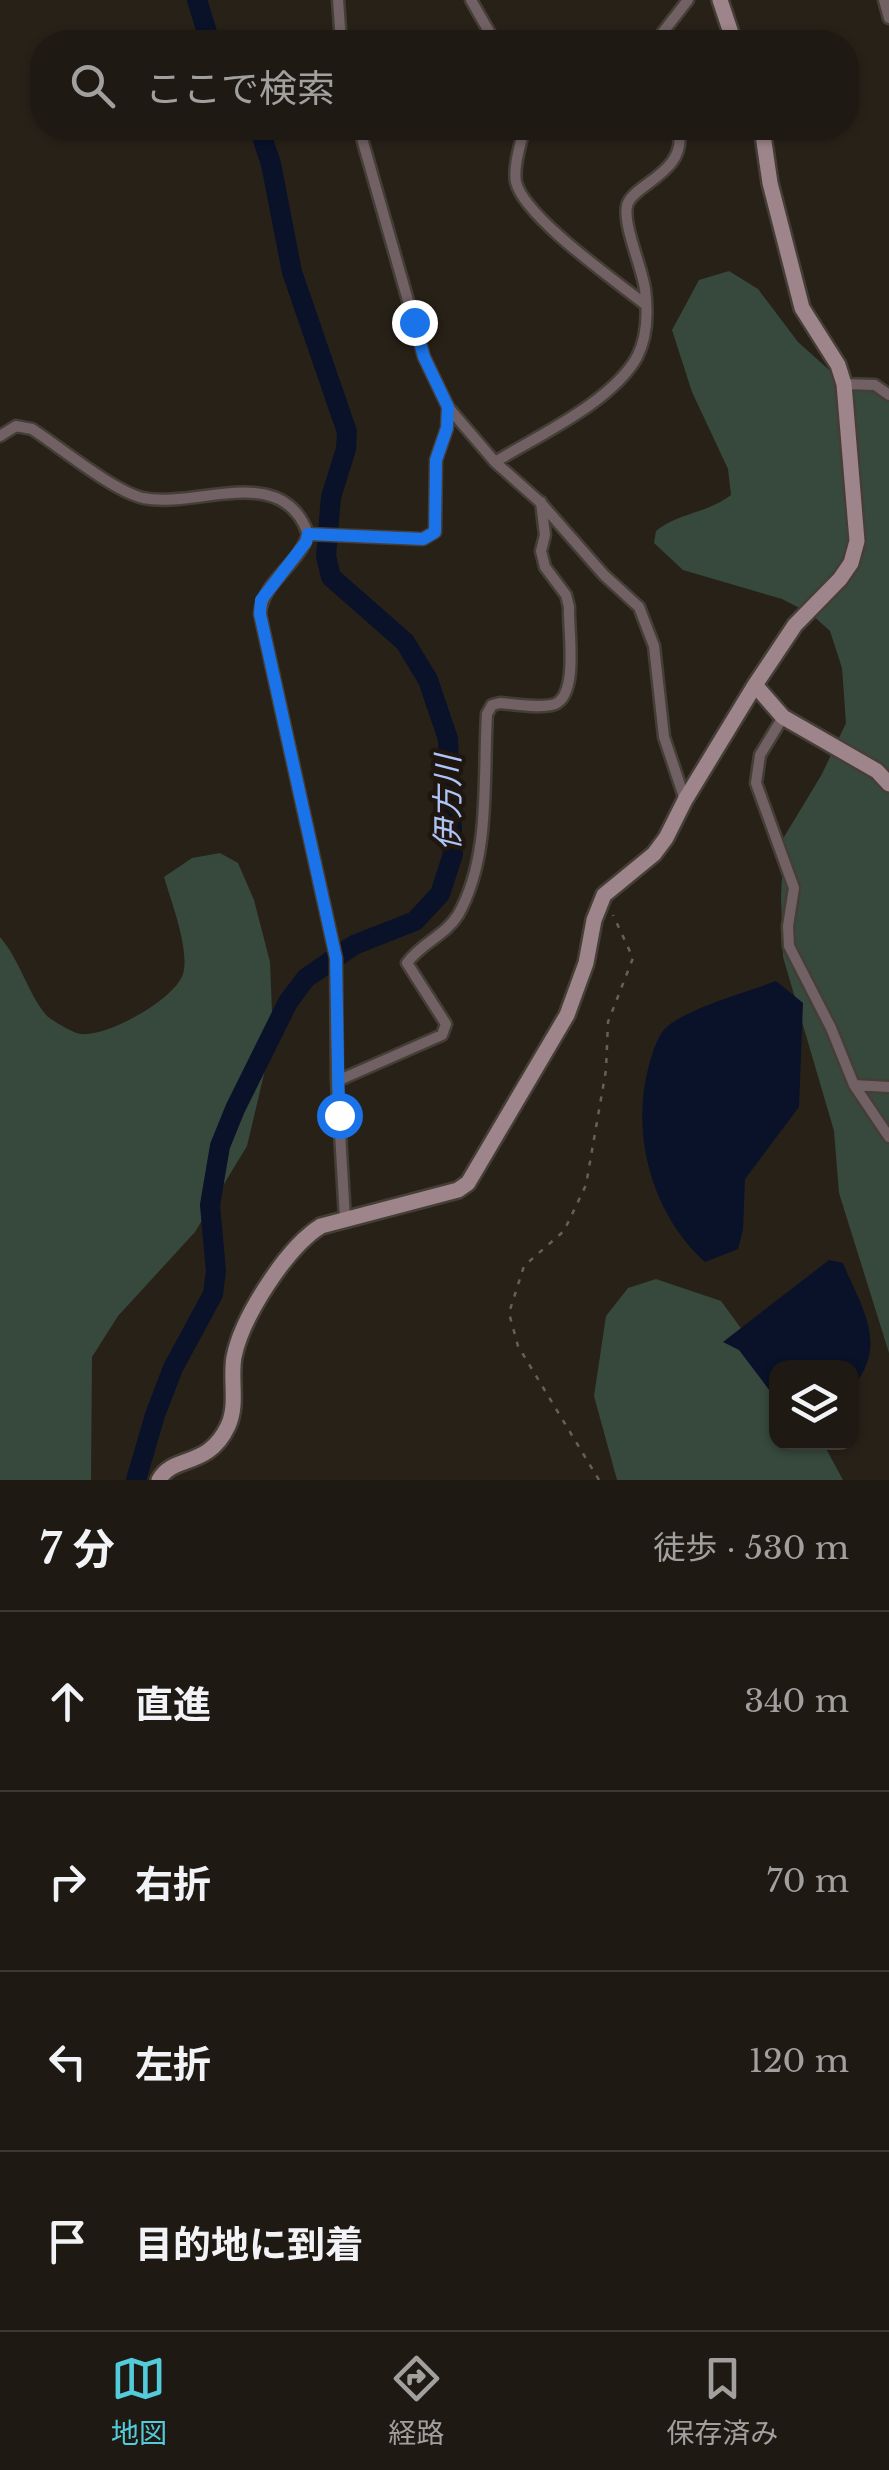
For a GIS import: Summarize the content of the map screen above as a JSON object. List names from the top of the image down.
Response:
{
  "water": ["伊方川"],
  "page": {
    "search": "ここで検索",
    "heading": ["7 分", "徒歩 · 530 m"],
    "list": [
      ["直進", "340 m"],
      ["右折", "70 m"],
      ["左折", "120 m"],
      "目的地に到着"
    ],
    "nav": ["地図", "経路", "保存済み"]
  }
}
